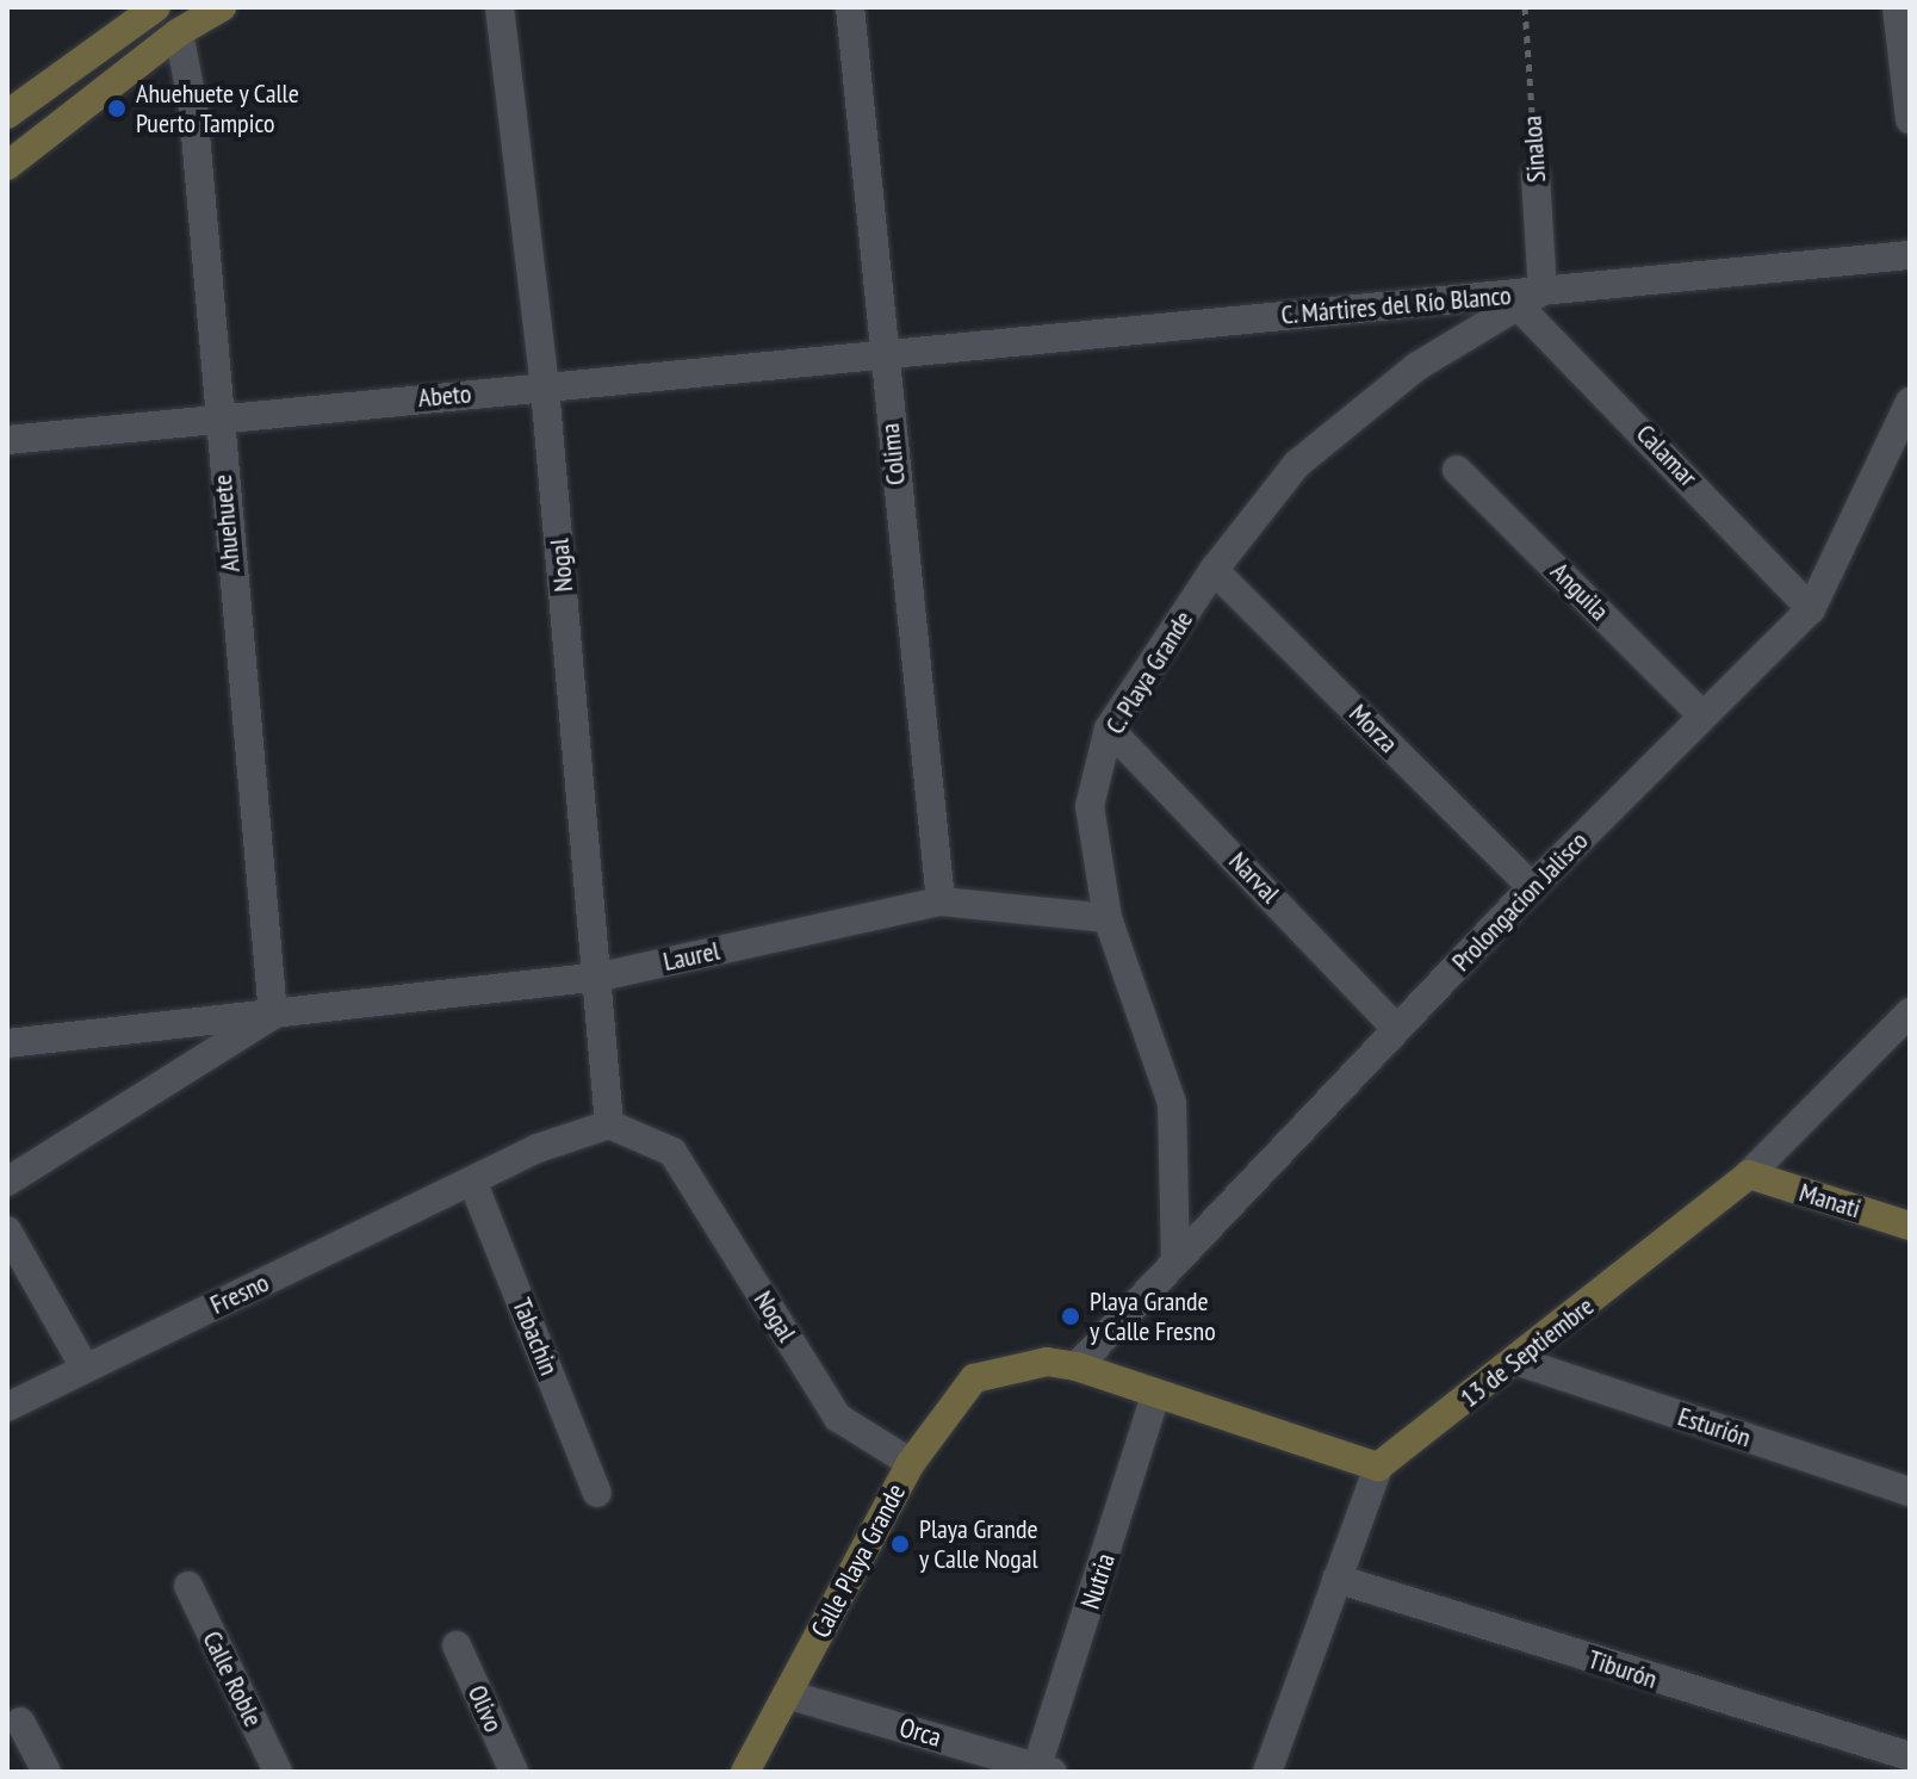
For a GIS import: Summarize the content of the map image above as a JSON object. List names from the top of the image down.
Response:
{
  "streets": {
    "street": [
      "Sinaloa",
      "C. Mártires del Río Blanco",
      "Abeto",
      "Colima",
      "Calamar",
      "Ahuehuete",
      "Nogal",
      "Anguila",
      "C. Playa Grande",
      "Morza",
      "Narval",
      "Prolongacion Jalisco",
      "Laurel",
      "Manati",
      "Fresno",
      "Tabachin",
      "13 de Septiembre",
      "Esturión",
      "Calle Playa Grande",
      "Nutria",
      "Tiburón",
      "Calle Roble",
      "Olivo",
      "Orca"
    ]
  },
  "crossings": [
    ["Sinaloa", "C. Mártires del Río Blanco"],
    ["Sinaloa", "C. Playa Grande"],
    ["C. Mártires del Río Blanco", "Abeto"],
    ["C. Mártires del Río Blanco", "Colima"],
    ["C. Mártires del Río Blanco", "C. Playa Grande"],
    ["Abeto", "Colima"],
    ["Abeto", "Ahuehuete"],
    ["Abeto", "Nogal"],
    ["Colima", "Laurel"],
    ["Calamar", "C. Playa Grande"],
    ["Calamar", "Prolongacion Jalisco"],
    ["Ahuehuete", "Laurel"],
    ["Nogal", "Laurel"],
    ["Nogal", "Calle Playa Grande"],
    ["Anguila", "Prolongacion Jalisco"],
    ["C. Playa Grande", "Morza"],
    ["C. Playa Grande", "Narval"],
    ["C. Playa Grande", "Prolongacion Jalisco"],
    ["C. Playa Grande", "Laurel"],
    ["Morza", "Prolongacion Jalisco"],
    ["Narval", "Prolongacion Jalisco"],
    ["Prolongacion Jalisco", "Calle Playa Grande"],
    ["Manati", "13 de Septiembre"],
    ["Fresno", "Tabachin"],
    ["13 de Septiembre", "Esturión"],
    ["13 de Septiembre", "Calle Playa Grande"],
    ["Calle Playa Grande", "Nutria"],
    ["Calle Playa Grande", "Orca"],
    ["Nutria", "Orca"]
  ],
  "places": ["Ahuehuete y Calle Puerto Tampico", "Playa Grande y Calle Fresno", "Playa Grande y Calle Nogal"]
}
